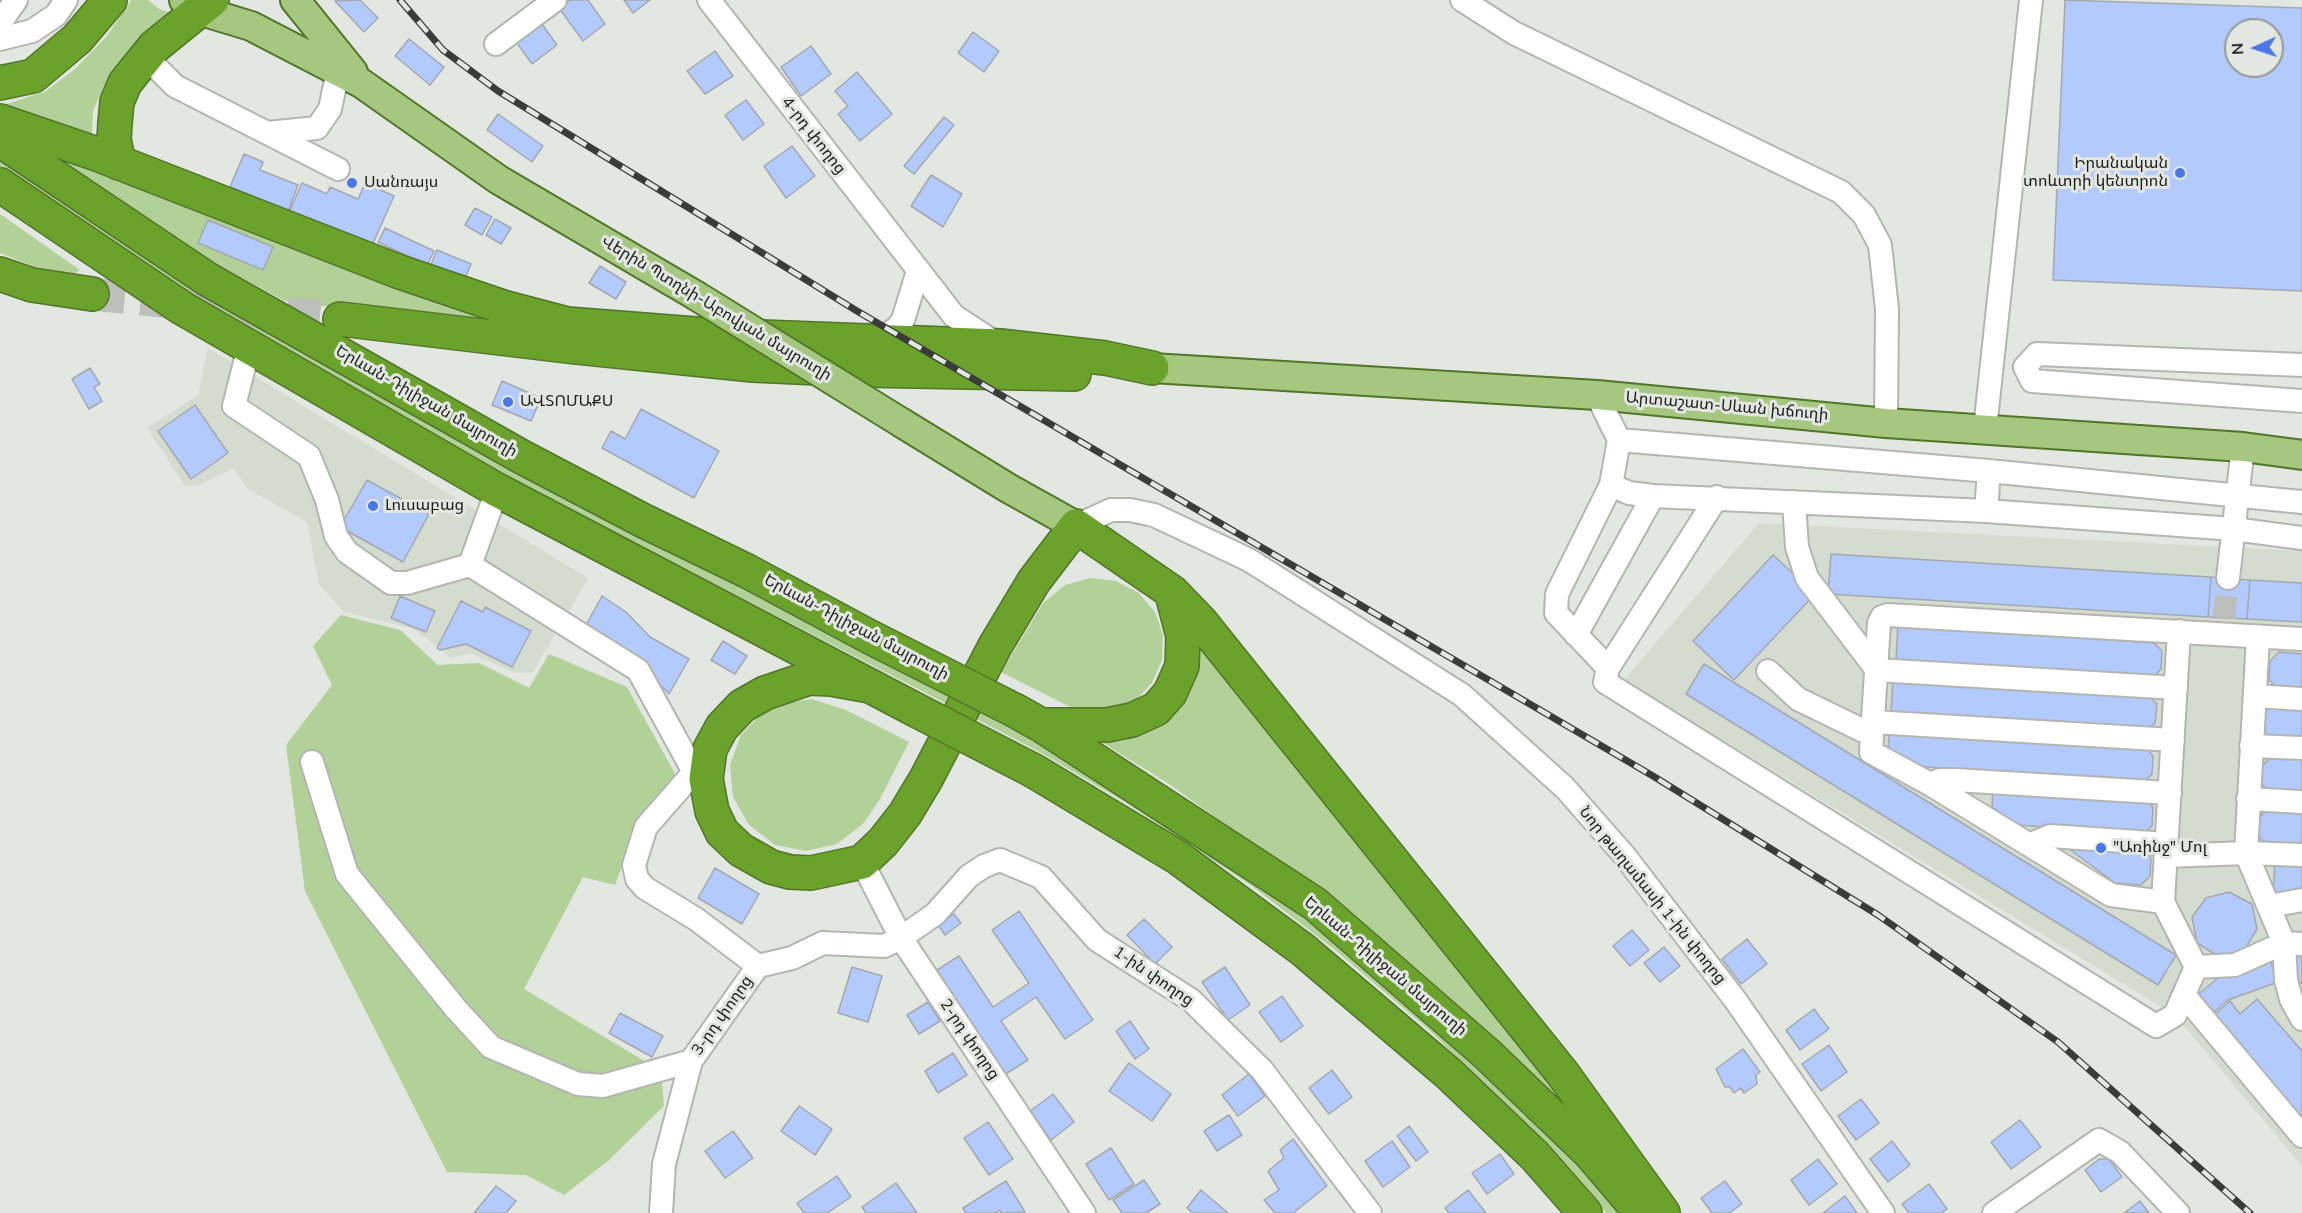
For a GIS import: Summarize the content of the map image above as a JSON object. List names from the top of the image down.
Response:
{
  "streets": {
    "highway": ["Երևան-Դիլիջան մայրուղի"],
    "main road": ["Վերին Պտղնի-Աբովյան մայրուղի", "Արտաշատ-Սևան խճուղի"],
    "street": [
      "4-րդ փողոց",
      "Նոր թաղամասի 1-ին փողոց",
      "1-ին փողոց",
      "3-րդ փողոց",
      "2-րդ փողոց"
    ]
  },
  "crossings": [
    ["Վերին Պտղնի-Աբովյան մայրուղի", "Նոր թաղամասի 1-ին փողոց"],
    ["1-ին փողոց", "3-րդ փողոց"],
    ["1-ին փողոց", "2-րդ փողոց"],
    ["3-րդ փողոց", "2-րդ փողոց"]
  ],
  "places": [
    "Իրանական տոևտրի կենտրոն",
    "Սանռայս",
    "ԱՎՏՈՄԱՔՍ",
    "Լուսաբաց",
    "\"Առինջ\" Մոլ"
  ],
  "north": "left"
}
